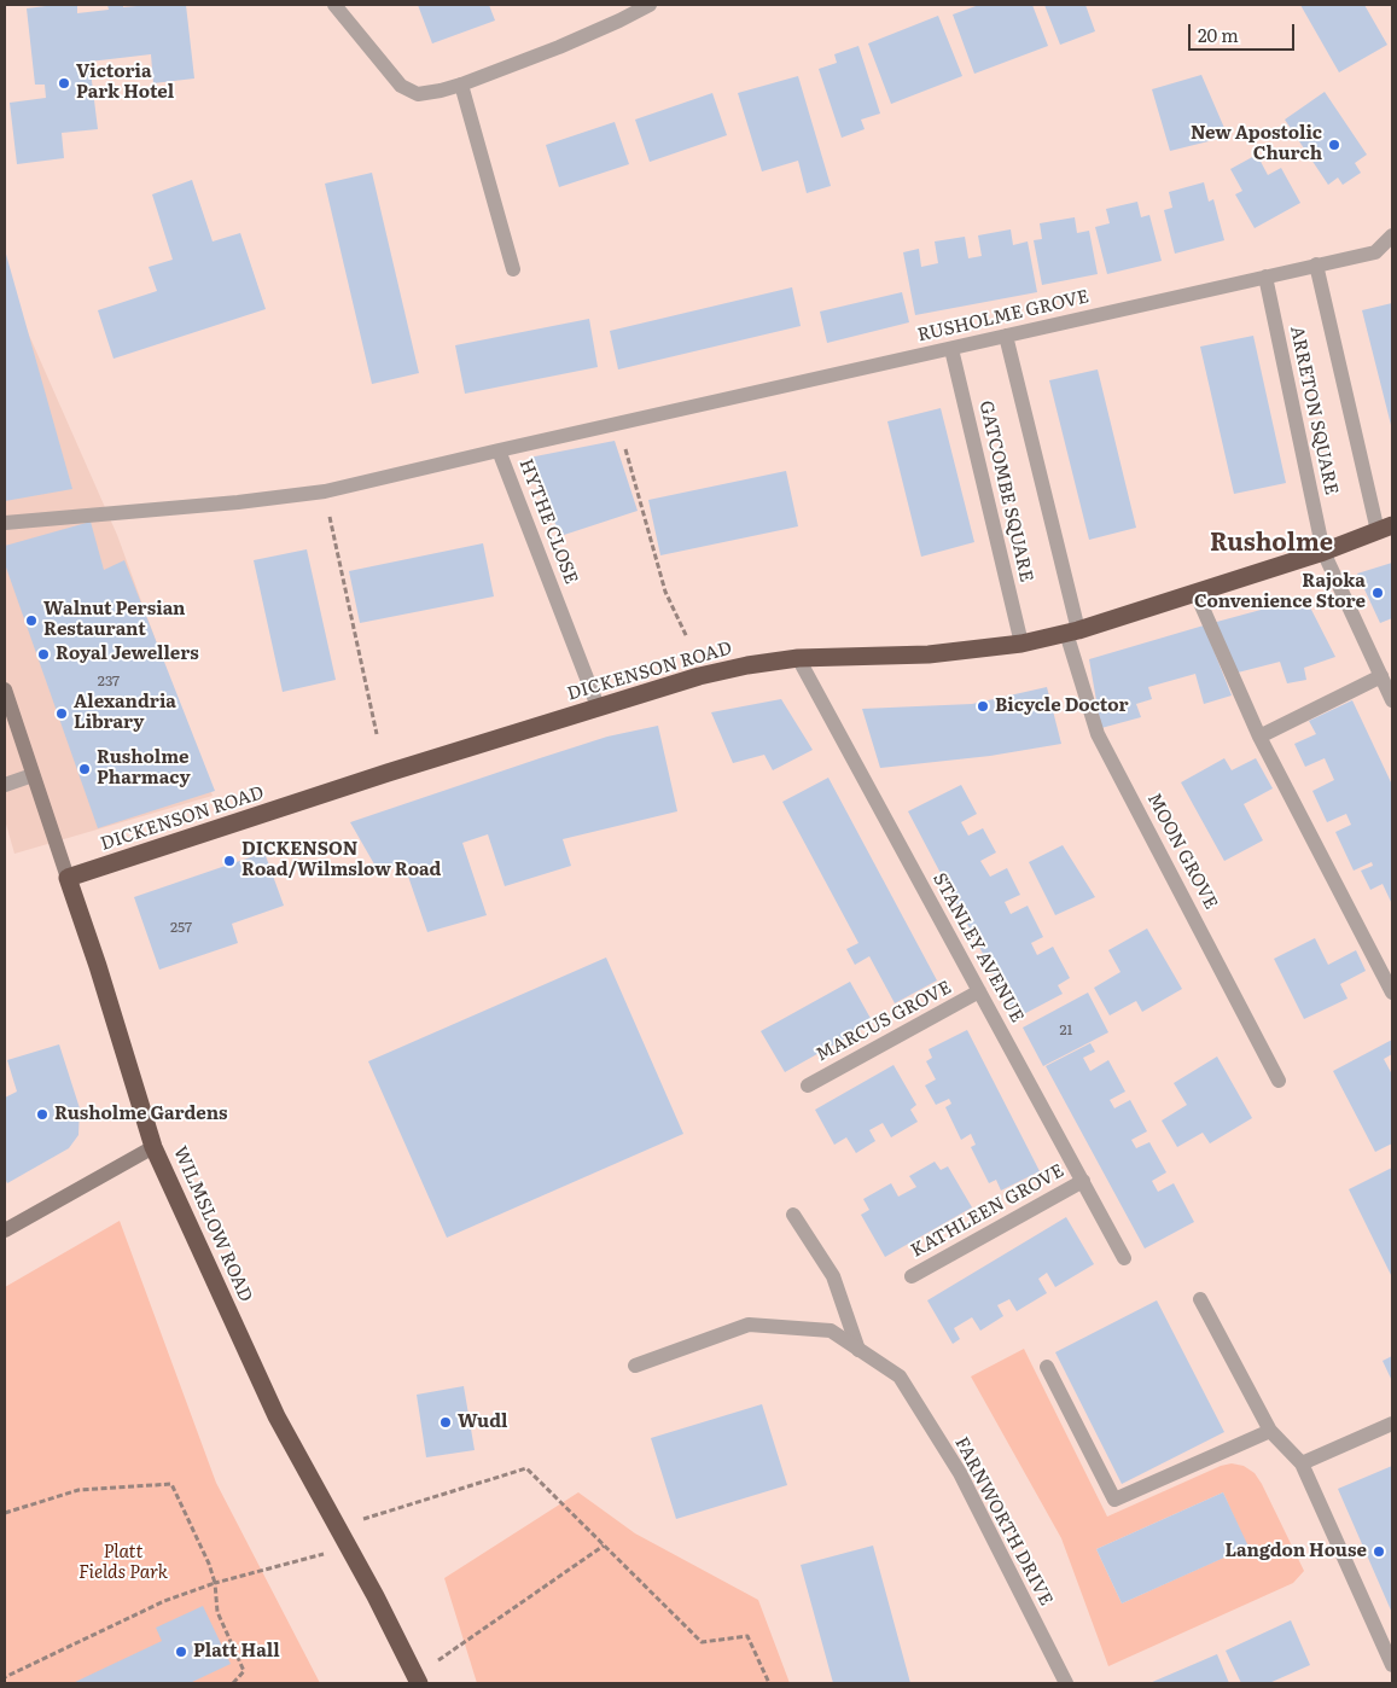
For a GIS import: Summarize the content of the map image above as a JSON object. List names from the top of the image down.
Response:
{
  "streets": {
    "highway": ["DICKENSON ROAD", "WILMSLOW ROAD"],
    "street": [
      "RUSHOLME GROVE",
      "ARRETON SQUARE",
      "GATCOMBE SQUARE",
      "HYTHE CLOSE",
      "MOON GROVE",
      "STANLEY AVENUE",
      "MARCUS GROVE",
      "KATHLEEN GROVE",
      "FARNWORTH DRIVE"
    ]
  },
  "crossings": [
    ["RUSHOLME GROVE", "ARRETON SQUARE"],
    ["RUSHOLME GROVE", "GATCOMBE SQUARE"],
    ["RUSHOLME GROVE", "HYTHE CLOSE"],
    ["ARRETON SQUARE", "DICKENSON ROAD"],
    ["GATCOMBE SQUARE", "DICKENSON ROAD"],
    ["GATCOMBE SQUARE", "MOON GROVE"],
    ["HYTHE CLOSE", "DICKENSON ROAD"],
    ["DICKENSON ROAD", "MOON GROVE"],
    ["DICKENSON ROAD", "STANLEY AVENUE"],
    ["DICKENSON ROAD", "WILMSLOW ROAD"],
    ["STANLEY AVENUE", "MARCUS GROVE"],
    ["STANLEY AVENUE", "KATHLEEN GROVE"]
  ],
  "districts": ["Rusholme"],
  "parks": ["Platt Fields Park"],
  "places": [
    "Victoria Park Hotel",
    "New Apostolic Church",
    "Rajoka Convenience Store",
    "Walnut Persian Restaurant",
    "Royal Jewellers",
    "Bicycle Doctor",
    "Alexandria Library",
    "Rusholme Pharmacy",
    "DICKENSON Road/Wilmslow Road",
    "Rusholme Gardens",
    "Wudl",
    "Langdon House",
    "Platt Hall"
  ],
  "house_numbers": ["237", "257", "21"],
  "scale_bar": "20 m"
}
